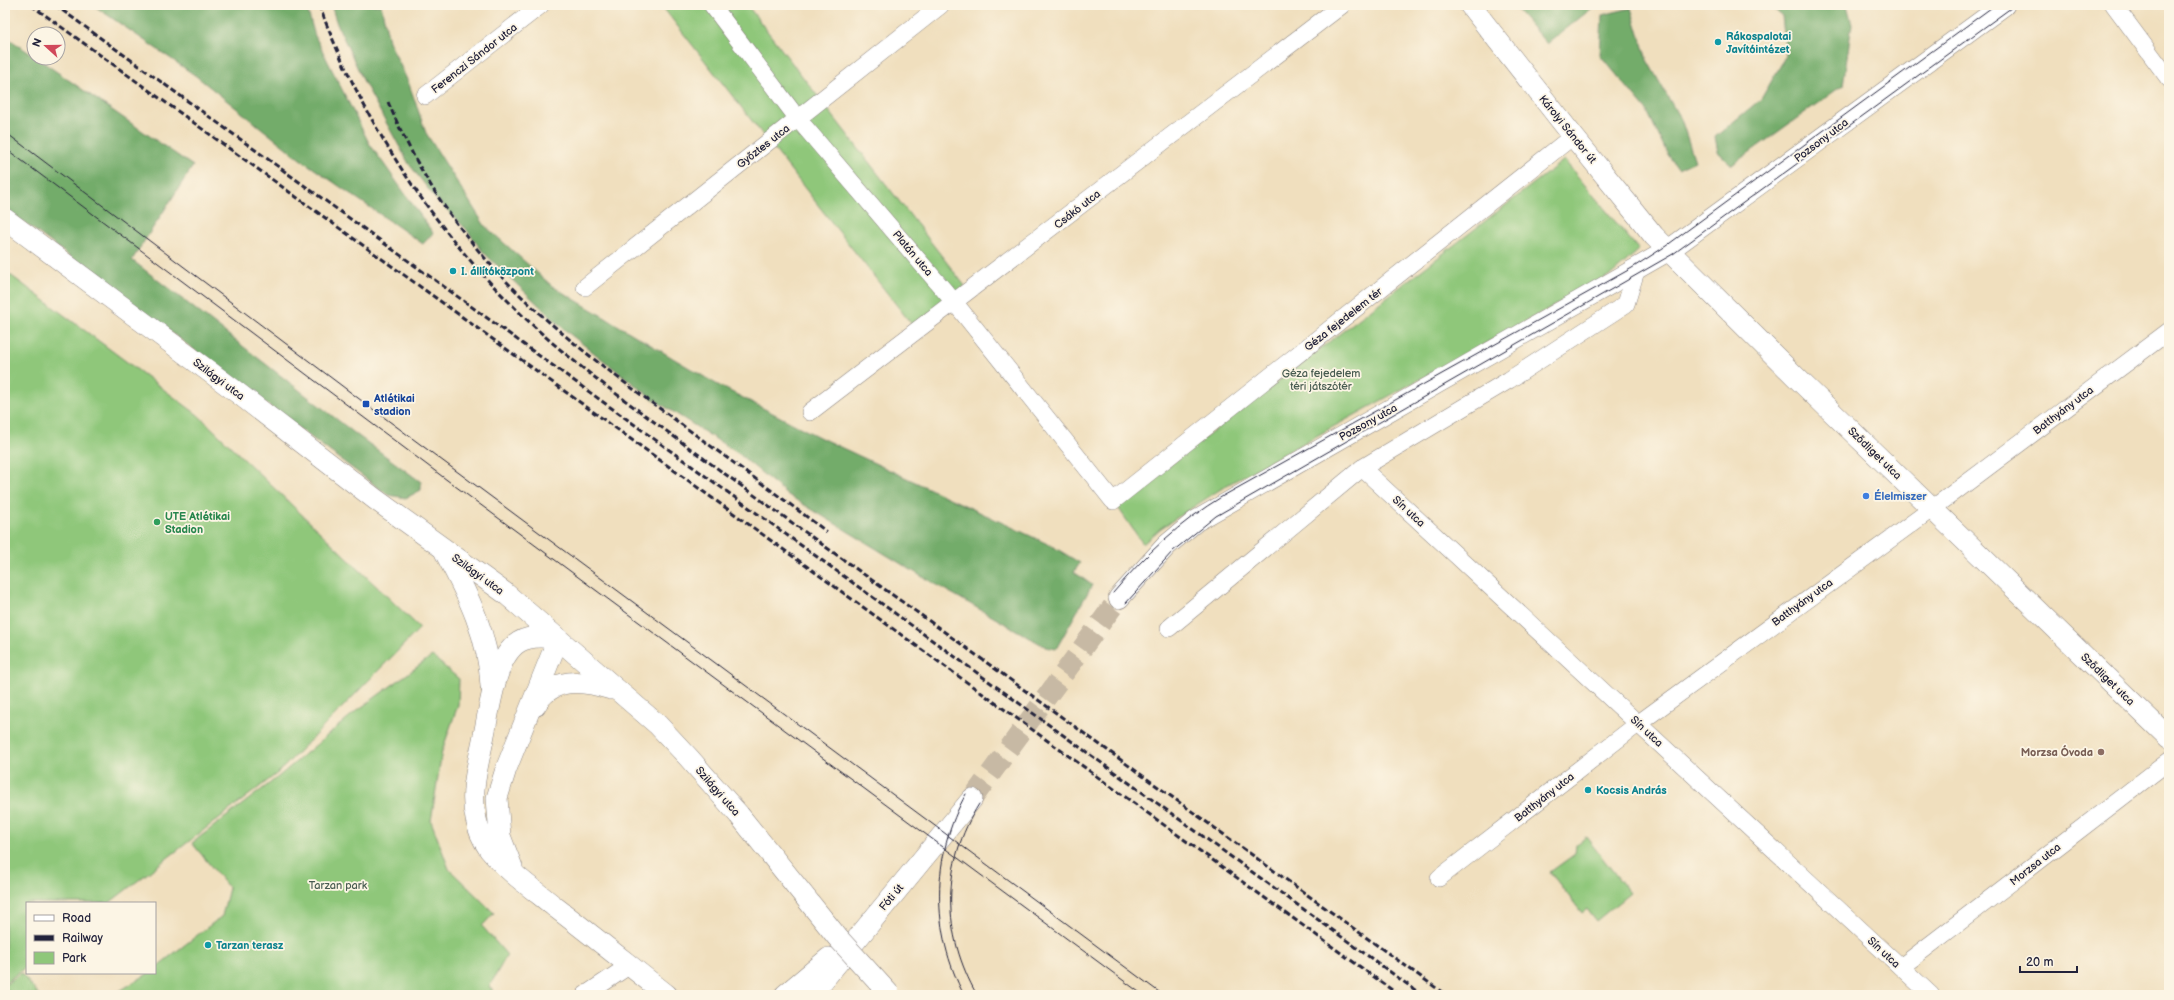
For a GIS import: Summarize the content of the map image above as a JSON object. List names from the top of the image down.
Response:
{
  "streets": {
    "street": [
      "Ferenczi Sándor utca",
      "Károlyi Sándor út",
      "Pozsony utca",
      "Győztes utca",
      "Csákó utca",
      "Platán utca",
      "Géza fejedelem tér",
      "Szilágyi utca",
      "Batthyány utca",
      "Sződliget utca",
      "Sín utca",
      "Morzsa utca",
      "Fóti út"
    ]
  },
  "crossings": [
    ["Károlyi Sándor út", "Pozsony utca"],
    ["Károlyi Sándor út", "Géza fejedelem tér"],
    ["Károlyi Sándor út", "Sződliget utca"],
    ["Pozsony utca", "Sződliget utca"],
    ["Győztes utca", "Platán utca"],
    ["Csákó utca", "Platán utca"],
    ["Platán utca", "Géza fejedelem tér"],
    ["Batthyány utca", "Sződliget utca"],
    ["Batthyány utca", "Sín utca"],
    ["Sín utca", "Morzsa utca"]
  ],
  "parks": ["Géza fejedelem téri játszótér", "Tarzan park"],
  "places": {
    "other": [
      "Rákospalotai Javítóintézet",
      "I. állítóközpont",
      "Élelmiszer",
      "UTE Atlétikai Stadion",
      "Morzsa Óvoda",
      "Kocsis András",
      "Tarzan terasz"
    ],
    "transit": ["Atlétikai stadion"]
  },
  "legend": ["Road", "Railway", "Park"],
  "scale_bar": "20 m",
  "north": "left"
}
